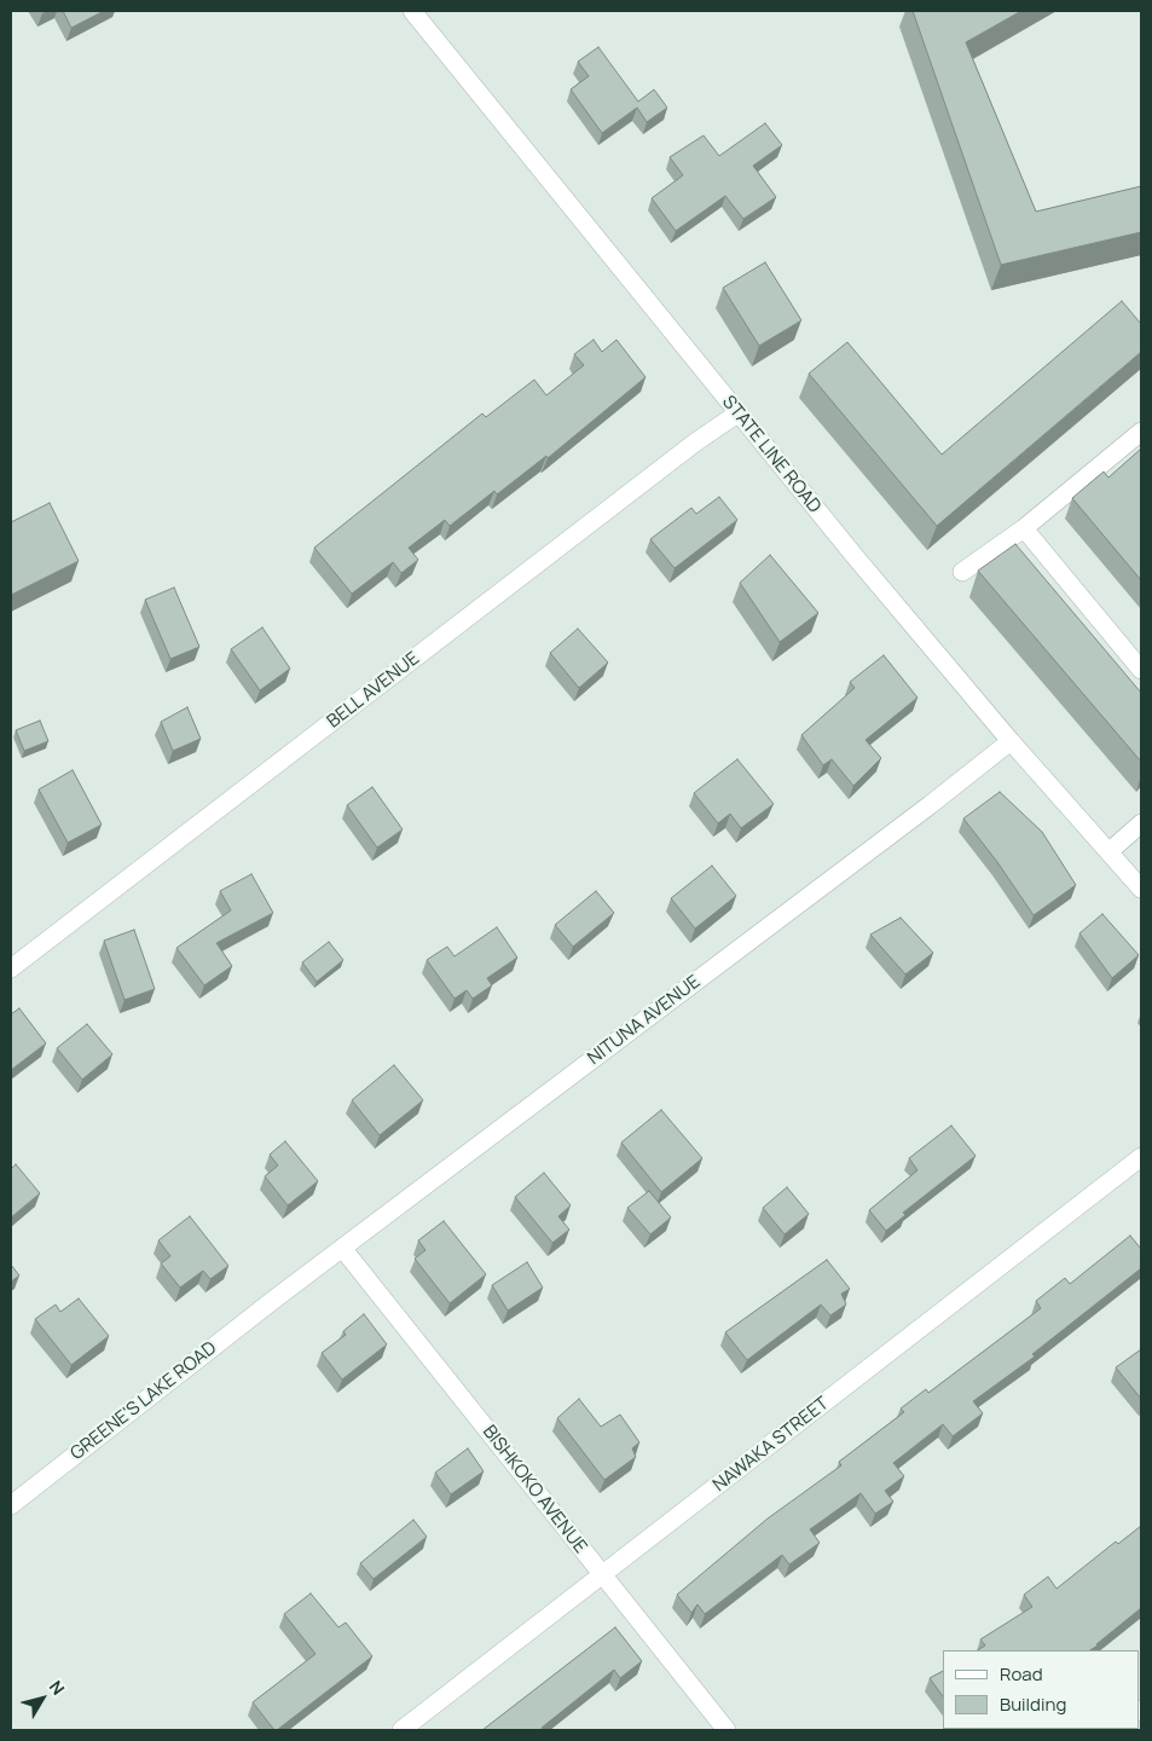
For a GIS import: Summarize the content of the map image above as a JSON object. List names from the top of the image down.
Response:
{
  "streets": {
    "street": [
      "STATE LINE ROAD",
      "BELL AVENUE",
      "NITUNA AVENUE",
      "GREENE'S LAKE ROAD",
      "NAWAKA STREET",
      "BISHKOKO AVENUE"
    ]
  },
  "crossings": [
    ["STATE LINE ROAD", "BELL AVENUE"],
    ["STATE LINE ROAD", "NITUNA AVENUE"],
    ["NITUNA AVENUE", "GREENE'S LAKE ROAD"],
    ["NITUNA AVENUE", "BISHKOKO AVENUE"],
    ["NAWAKA STREET", "BISHKOKO AVENUE"]
  ],
  "legend": ["Road", "Building"],
  "north": "top right"
}
